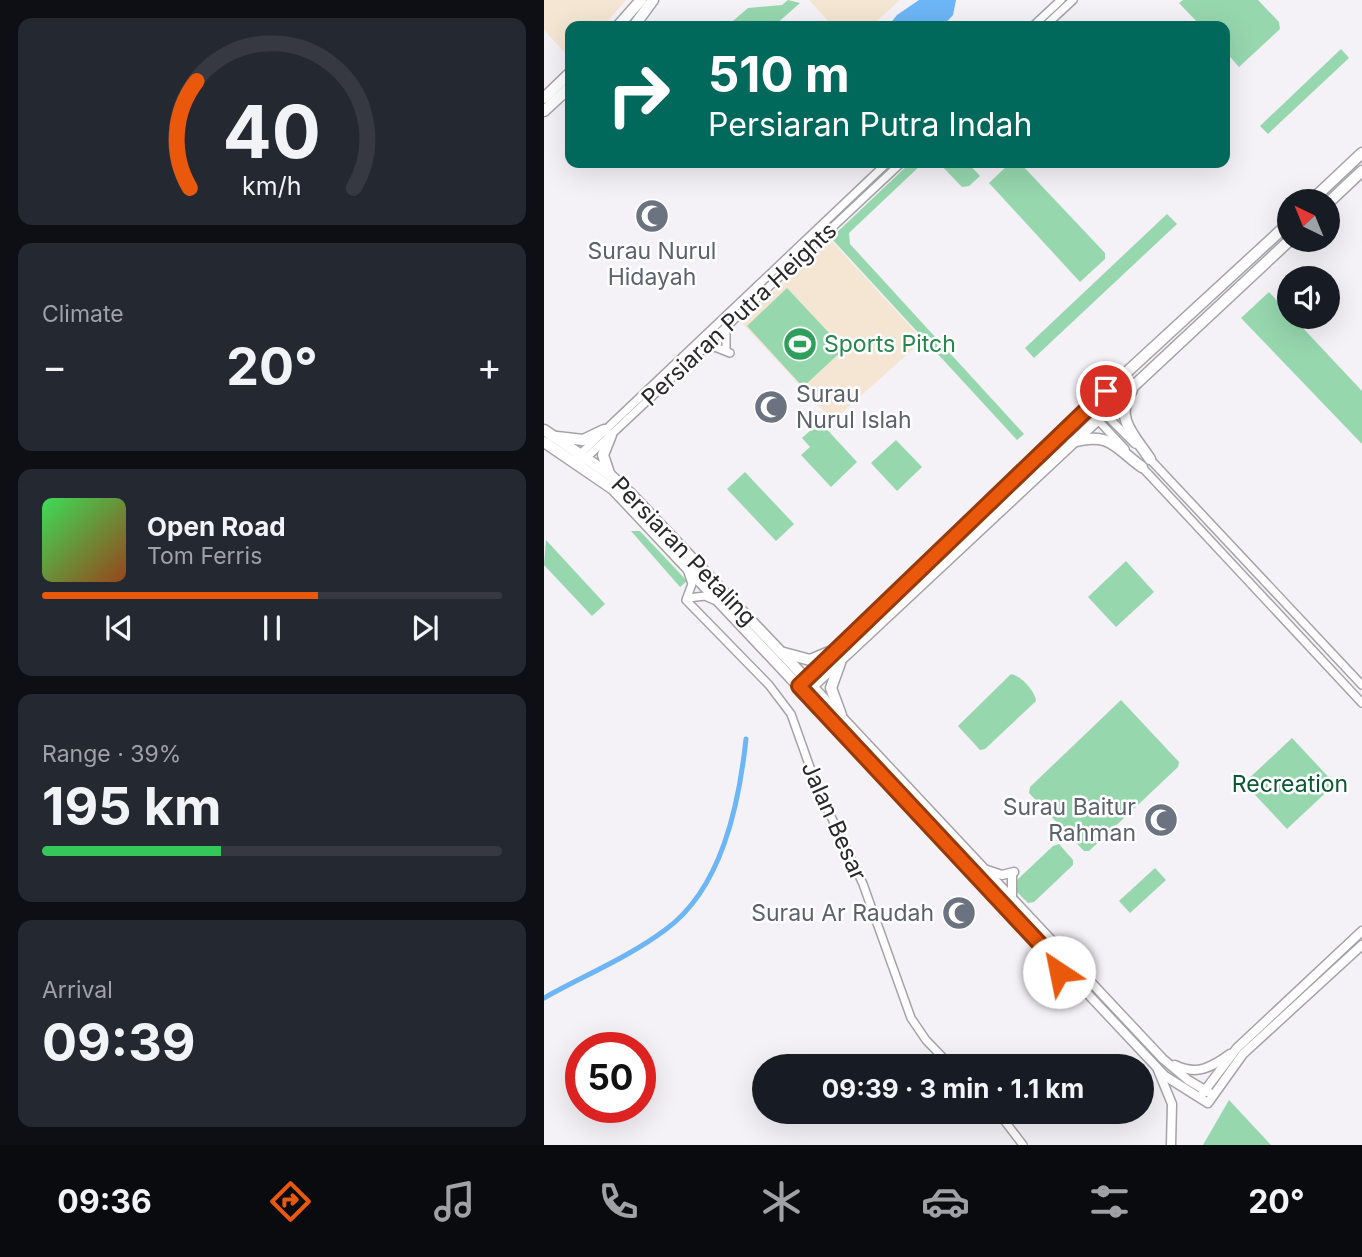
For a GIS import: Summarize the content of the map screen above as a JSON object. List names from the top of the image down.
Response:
{
  "streets": {
    "main road": ["Persiaran Petaling"],
    "street": ["Persiaran Putra Heights", "Jalan Besar"]
  },
  "crossings": [
    ["Persiaran Putra Heights", "Persiaran Petaling"]
  ],
  "parks": ["Recreation"],
  "places": {
    "mosque": [
      "Surau Nurul Hidayah",
      "Surau Nurul Islah",
      "Surau Baitur Rahman",
      "Surau Ar Raudah"
    ],
    "sports": ["Sports Pitch"]
  },
  "north": "top left",
  "page": {
    "turn": ["510 m", "Persiaran Putra Indah"],
    "tile": [
      "Climate",
      ["Range · 39%", "195 km"],
      ["Arrival", "09:39"]
    ],
    "heat": ["−", "20°", "+"],
    "song": ["Open Road", "Tom Ferris"],
    "limit": "50",
    "trip": "09:39 · 3 min · 1.1 km",
    "tabs": ["09:36", "20°"],
    "gauge": ["40", "km/h"]
  }
}
